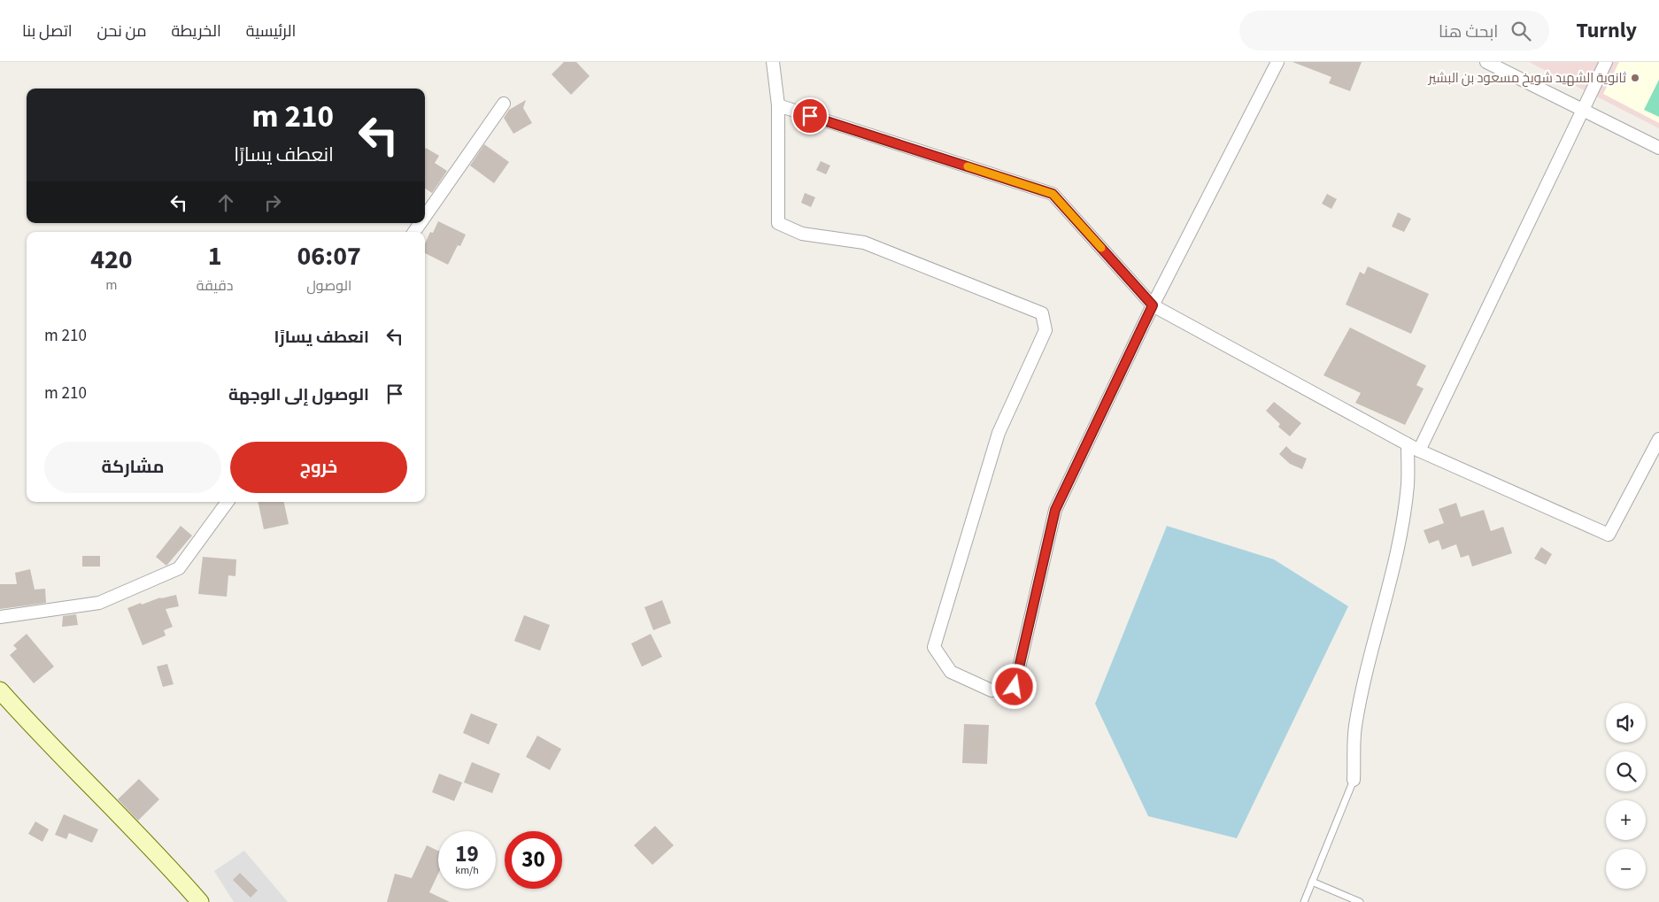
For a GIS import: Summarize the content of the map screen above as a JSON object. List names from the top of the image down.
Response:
{
  "places": ["ثانوية الشهيد شويخ مسعود بن البشير"],
  "page": {
    "header": "Turnly",
    "search": "ابحث هنا",
    "nav": [
      "الرئيسية",
      "الخريطة",
      "من نحن",
      "اتصل بنا"
    ],
    "turn": ["210 m", "انعطف يسارًا"],
    "eta": [
      "06:07",
      "الوصول",
      "1",
      "دقيقة",
      "420",
      "m"
    ],
    "list": [
      {
        "name": "انعطف يسارًا",
        "value": "210 m"
      },
      {
        "name": "الوصول إلى الوجهة",
        "value": "210 m"
      }
    ],
    "buttons": ["خروج", "مشاركة"],
    "map_buttons": ["+", "−"],
    "speed": "19 km/h",
    "limit": "30"
  }
}
